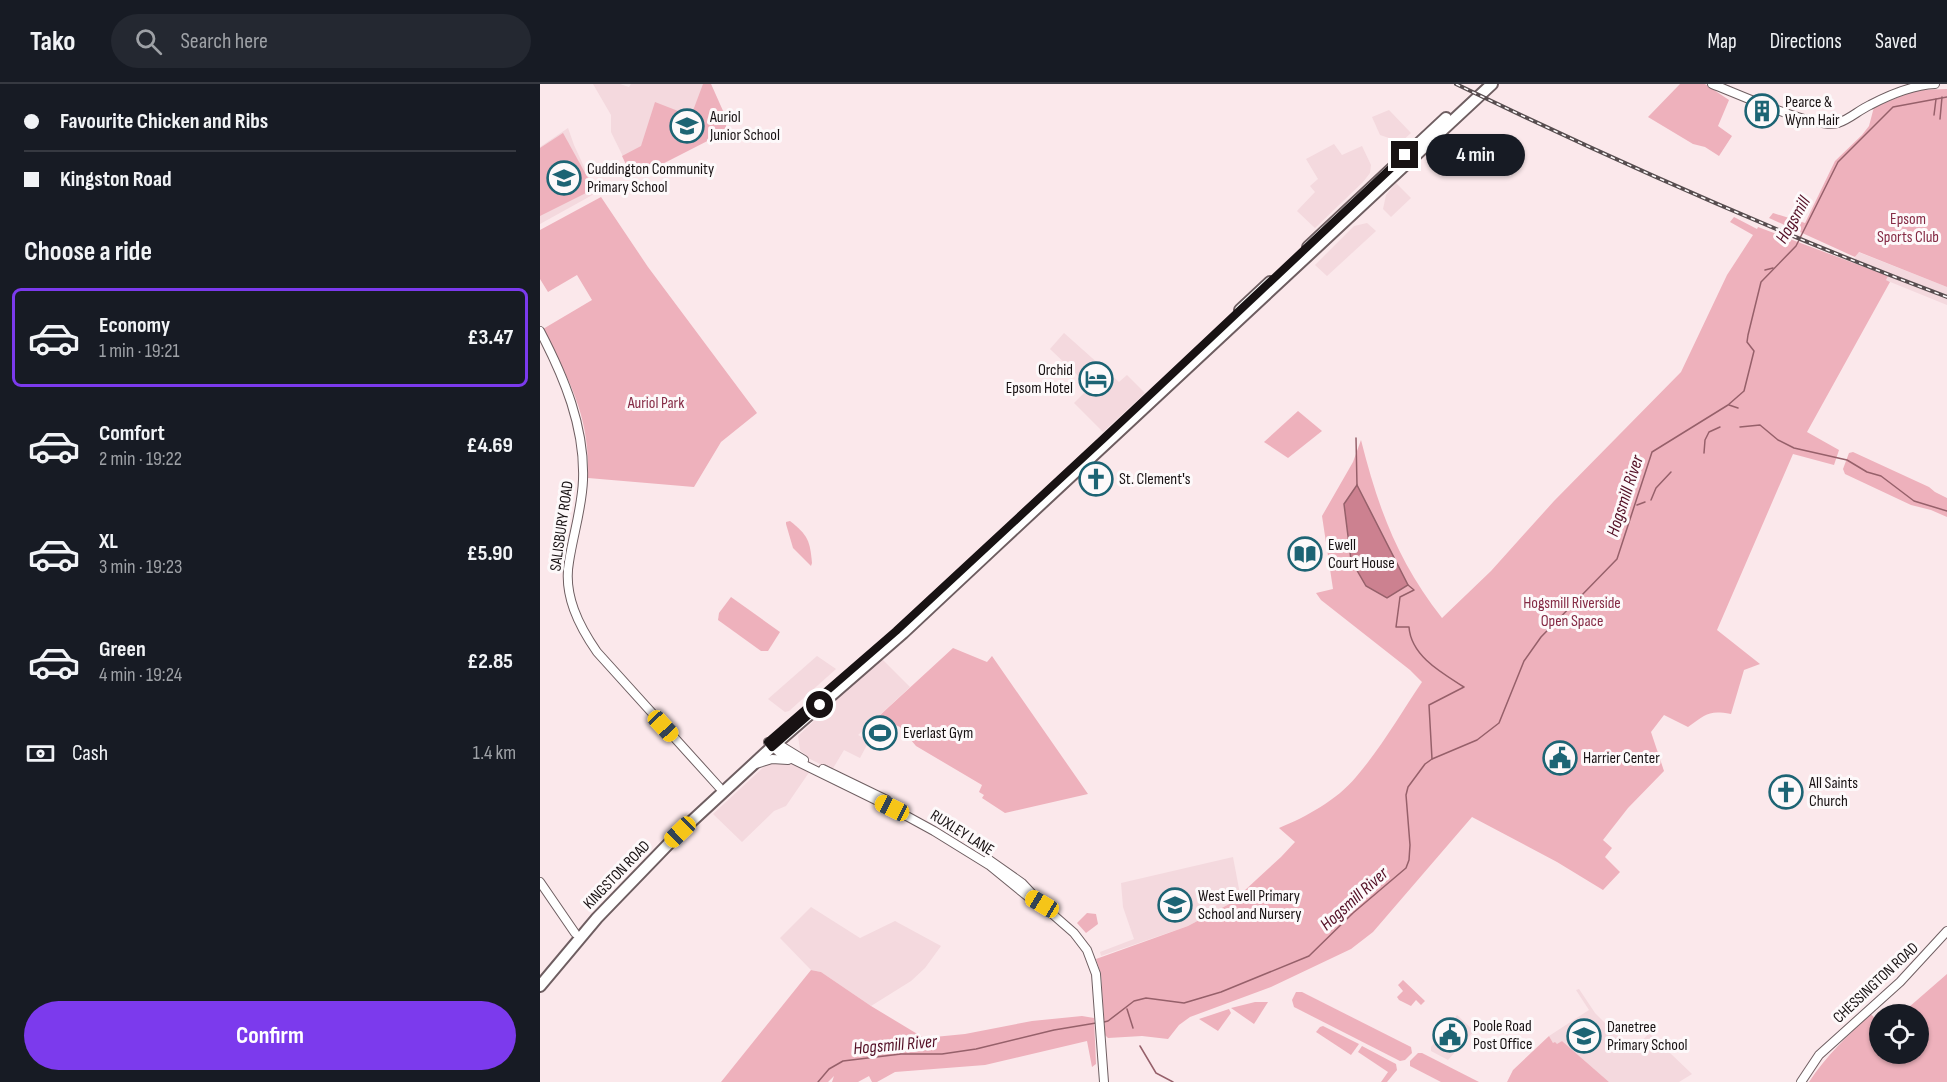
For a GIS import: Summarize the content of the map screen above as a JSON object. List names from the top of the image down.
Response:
{
  "streets": {
    "highway": ["KINGSTON ROAD"],
    "main road": ["SALISBURY ROAD", "RUXLEY LANE", "CHESSINGTON ROAD"]
  },
  "crossings": [
    ["SALISBURY ROAD", "KINGSTON ROAD"],
    ["RUXLEY LANE", "KINGSTON ROAD"]
  ],
  "water": ["Hogsmill", "Hogsmill River"],
  "parks": ["Epsom Sports Club", "Auriol Park", "Hogsmill Riverside Open Space"],
  "places": {
    "building": ["Pearce & Wynn Hair"],
    "school or university": [
      "Auriol Junior School",
      "Cuddington Community Primary School",
      "West Ewell Primary School and Nursery",
      "Danetree Primary School"
    ],
    "hotel": ["Orchid Epsom Hotel"],
    "church": ["St. Clement's", "All Saints Church"],
    "library": ["Ewell Court House"],
    "sports": ["Everlast Gym"],
    "public building": ["Harrier Center", "Poole Road Post Office"]
  },
  "page": {
    "header": "Tako",
    "search": "Search here",
    "nav": ["Map", "Directions", "Saved"],
    "banner": ["Favourite Chicken and Ribs", "Kingston Road"],
    "bubble": "4 min",
    "heading": "Choose a ride",
    "list": [
      {
        "name": "Economy",
        "note": "1 min · 19:21",
        "value": "£3.47"
      },
      {
        "name": "Comfort",
        "note": "2 min · 19:22",
        "value": "£4.69"
      },
      {
        "name": "XL",
        "note": "3 min · 19:23",
        "value": "£5.90"
      },
      {
        "name": "Green",
        "note": "4 min · 19:24",
        "value": "£2.85"
      }
    ],
    "pay": ["Cash", "1.4 km"],
    "buttons": "Confirm"
  }
}
